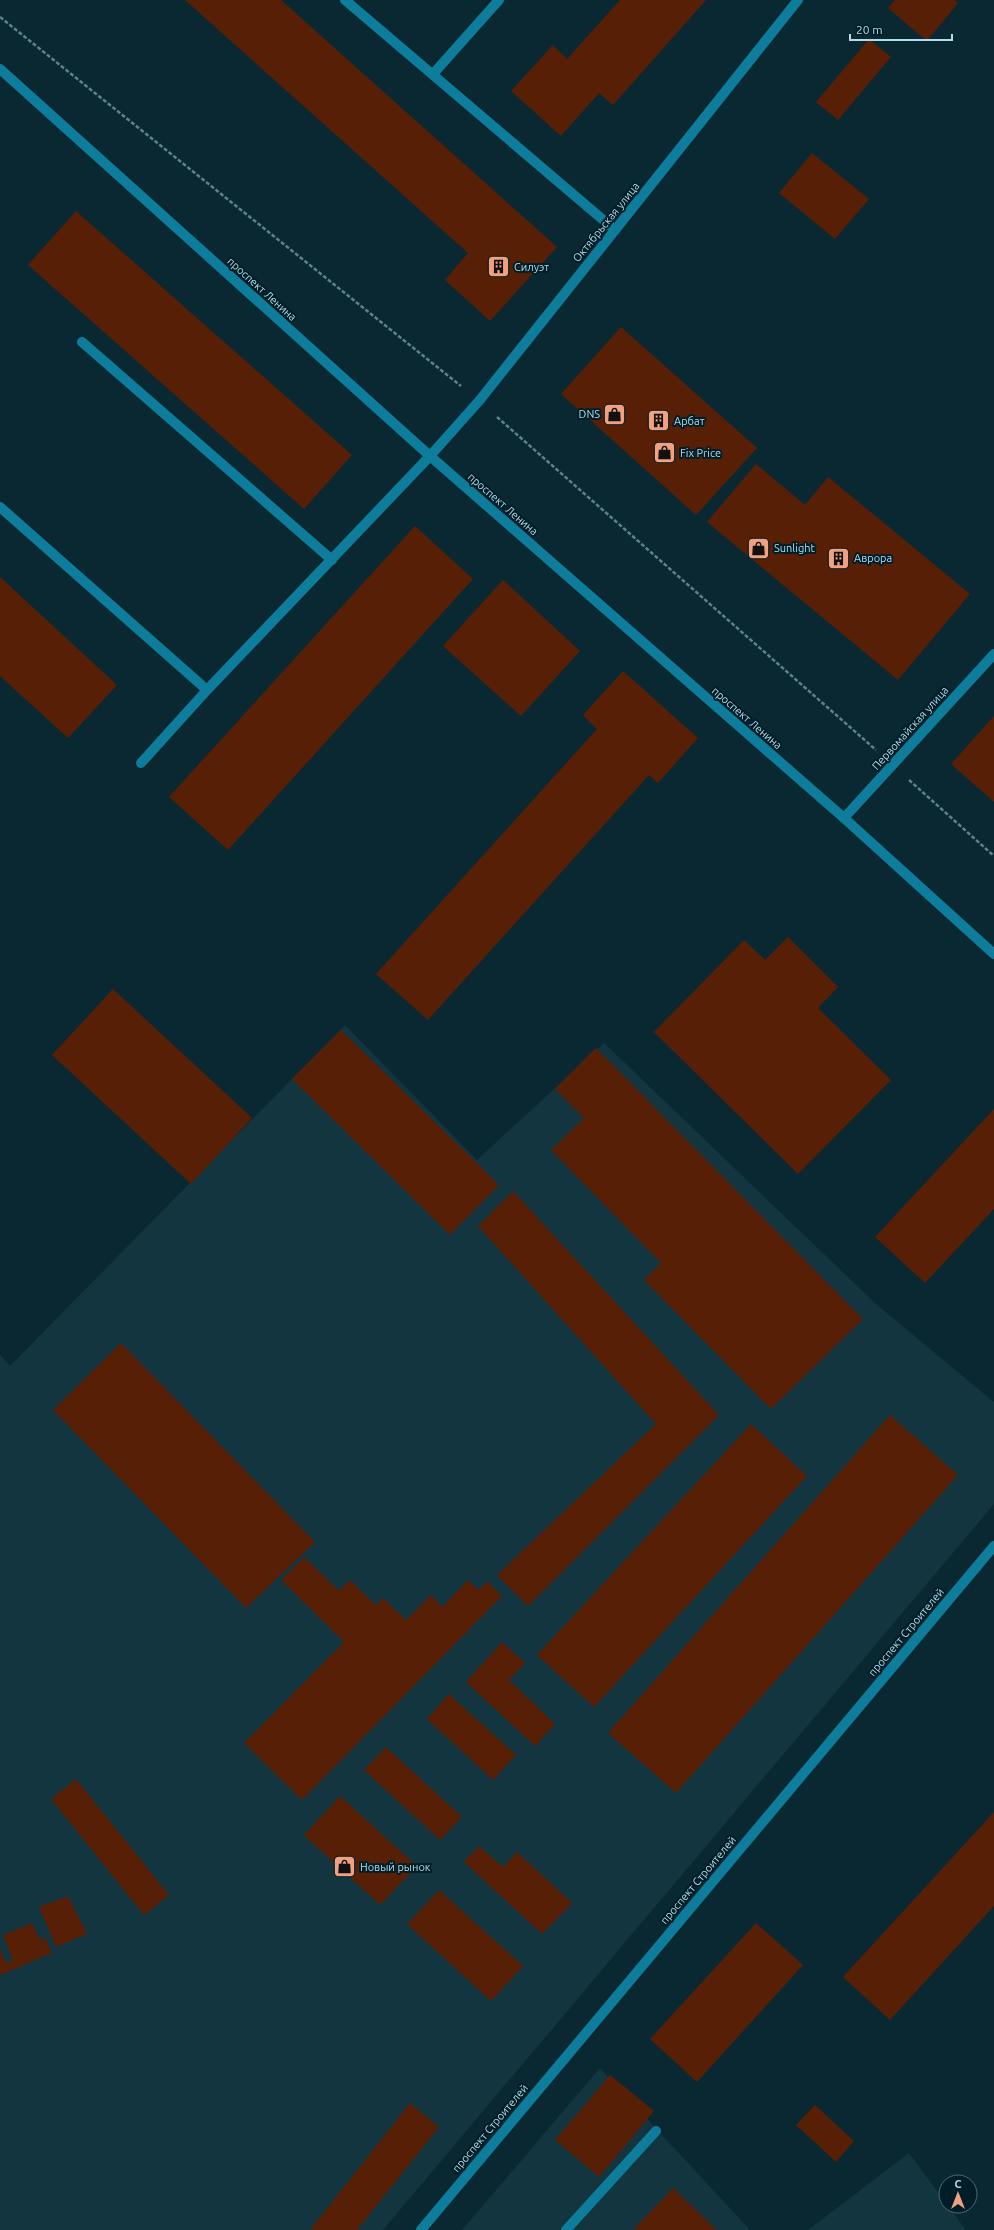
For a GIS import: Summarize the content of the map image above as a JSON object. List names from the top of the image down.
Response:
{
  "streets": {
    "street": [
      "Октябрьская улица",
      "проспект Ленина",
      "Первомайская улица",
      "проспект Строителей"
    ]
  },
  "crossings": [
    ["Октябрьская улица", "проспект Ленина"],
    ["проспект Ленина", "Первомайская улица"]
  ],
  "places": {
    "building": ["Силуэт", "Арбат", "Аврора"],
    "shop": [
      "DNS",
      "Fix Price",
      "Sunlight",
      "Новый рынок"
    ]
  },
  "scale_bar": "20 m",
  "north": "top"
}
